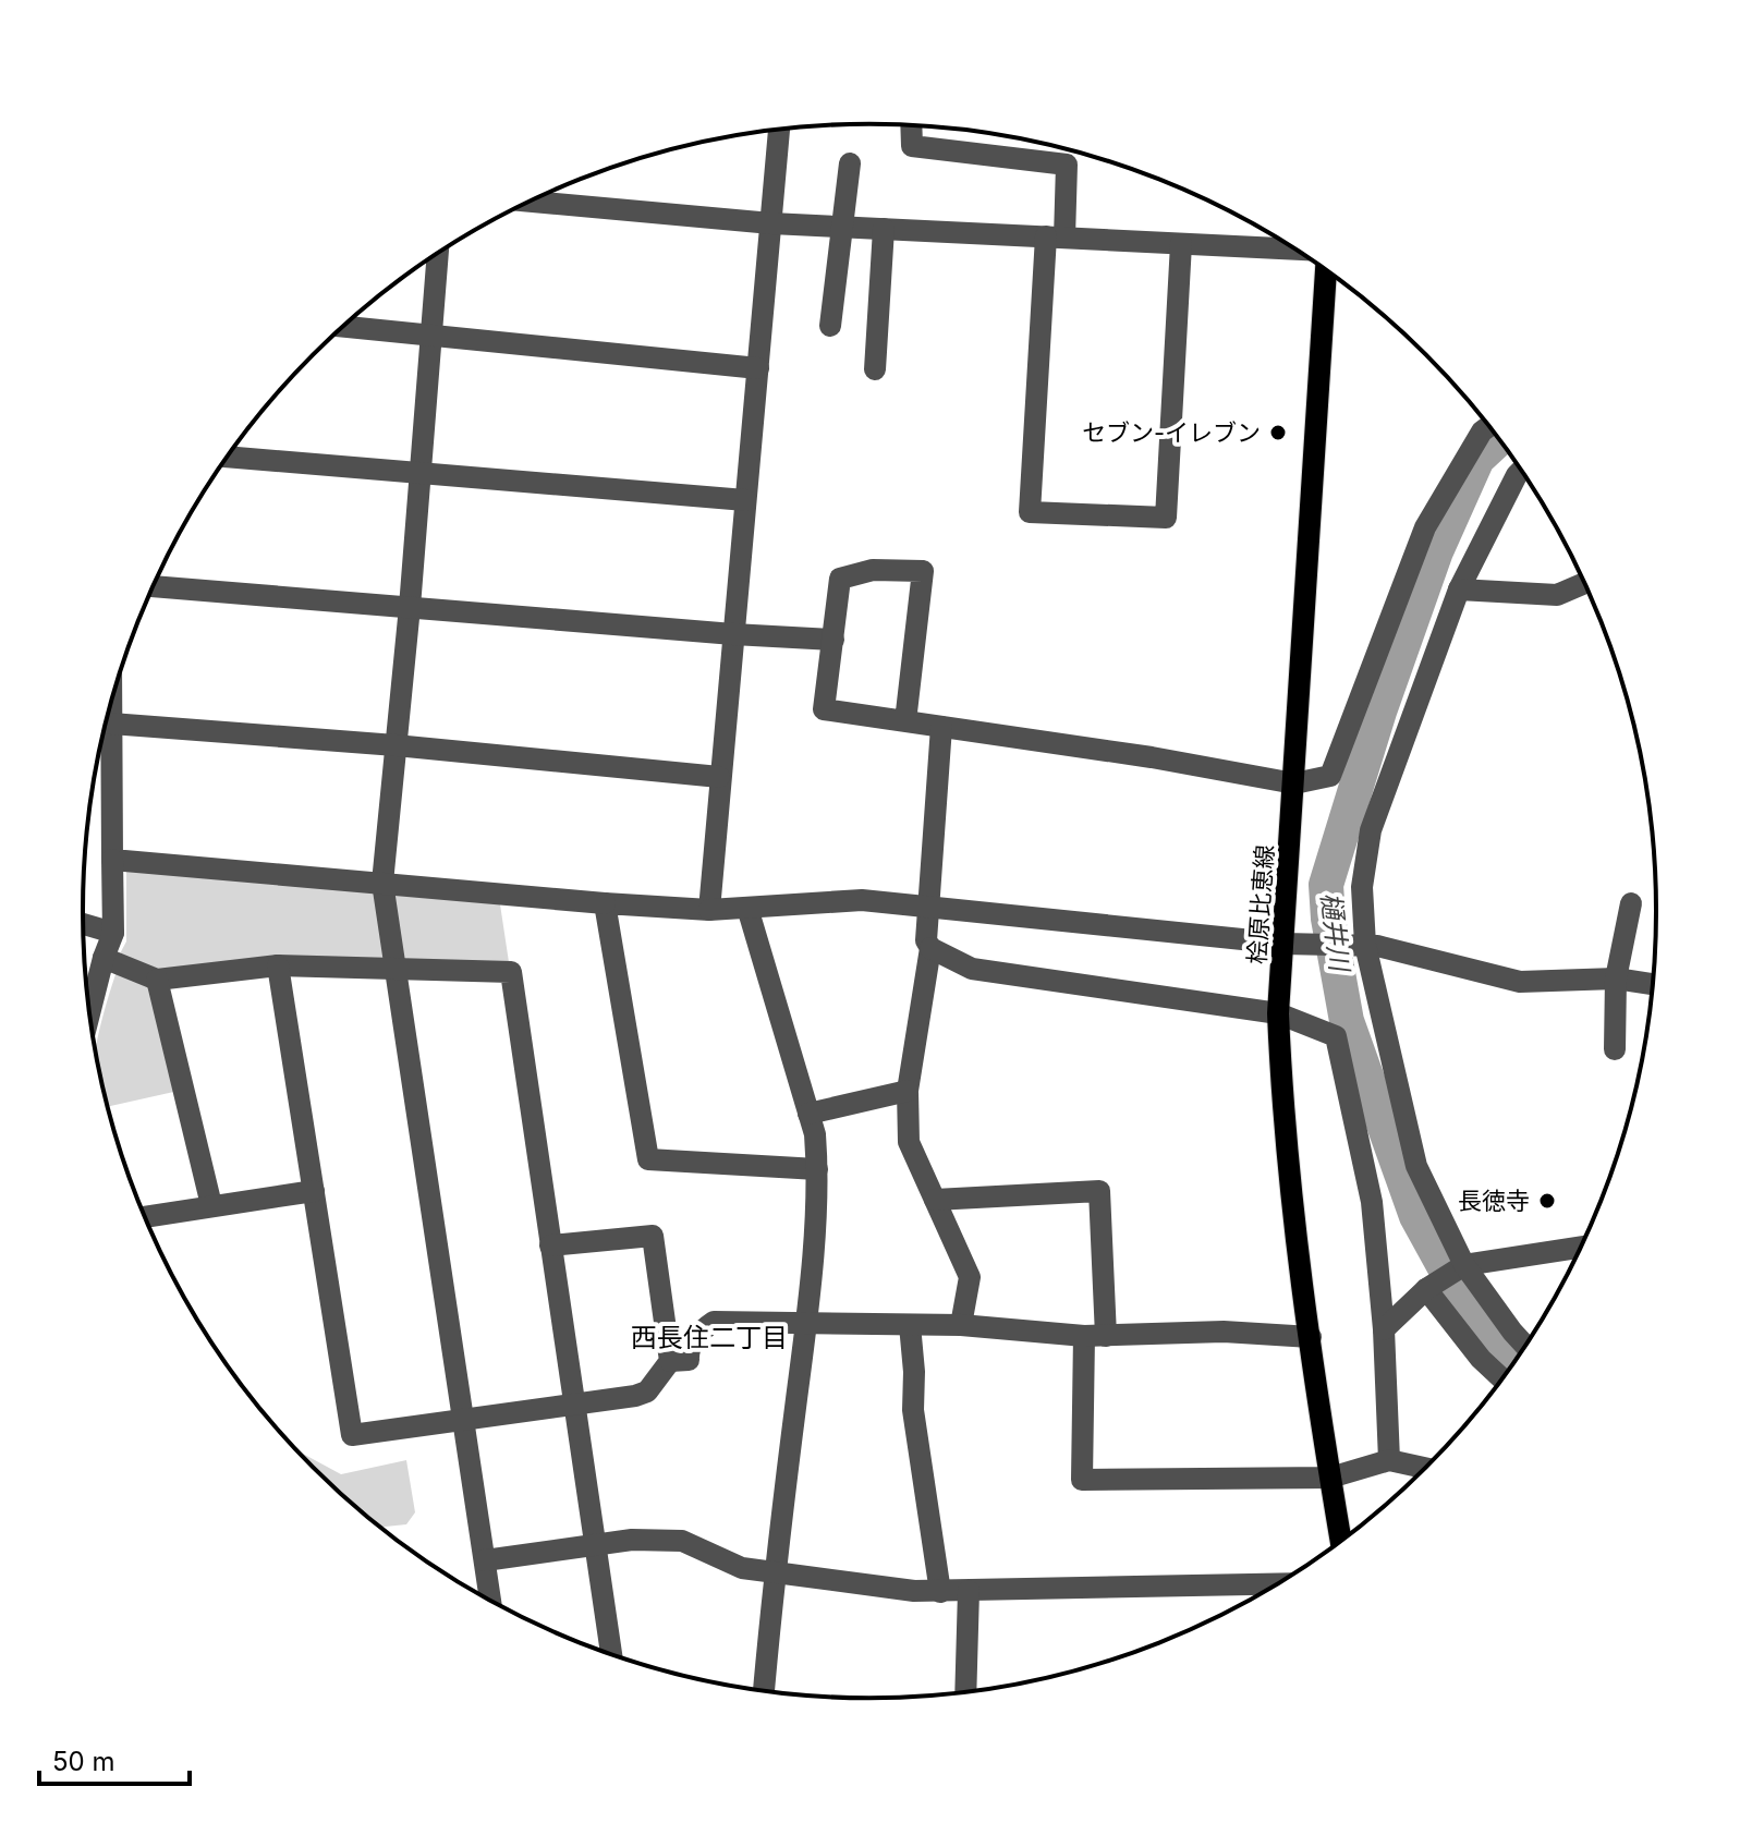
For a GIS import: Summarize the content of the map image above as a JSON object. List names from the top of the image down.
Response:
{
  "streets": {
    "main road": ["桧原比恵線"]
  },
  "districts": ["西長住二丁目"],
  "water": ["樋井川"],
  "places": ["セブン-イレブン", "長徳寺"],
  "scale_bar": "50 m"
}
